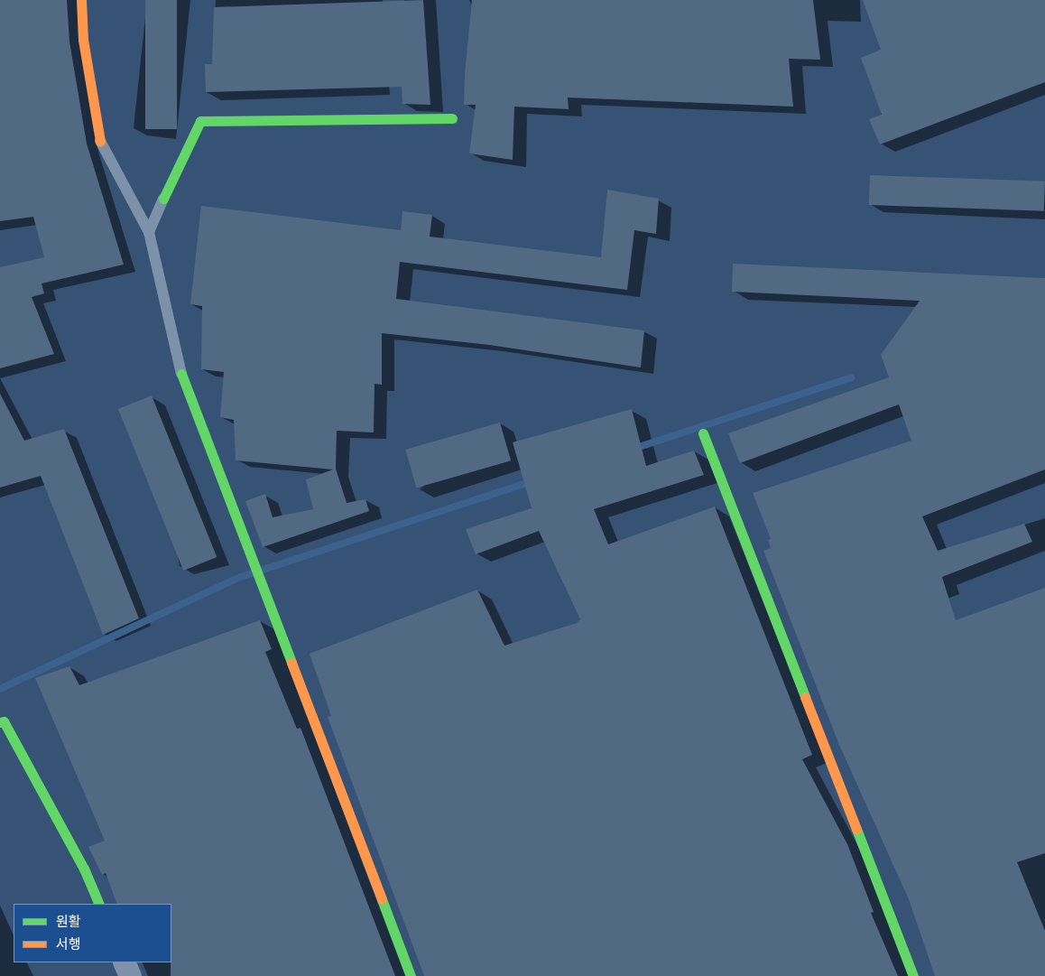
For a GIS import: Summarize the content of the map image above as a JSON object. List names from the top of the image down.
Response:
{
  "legend": ["원활", "서행"]
}
